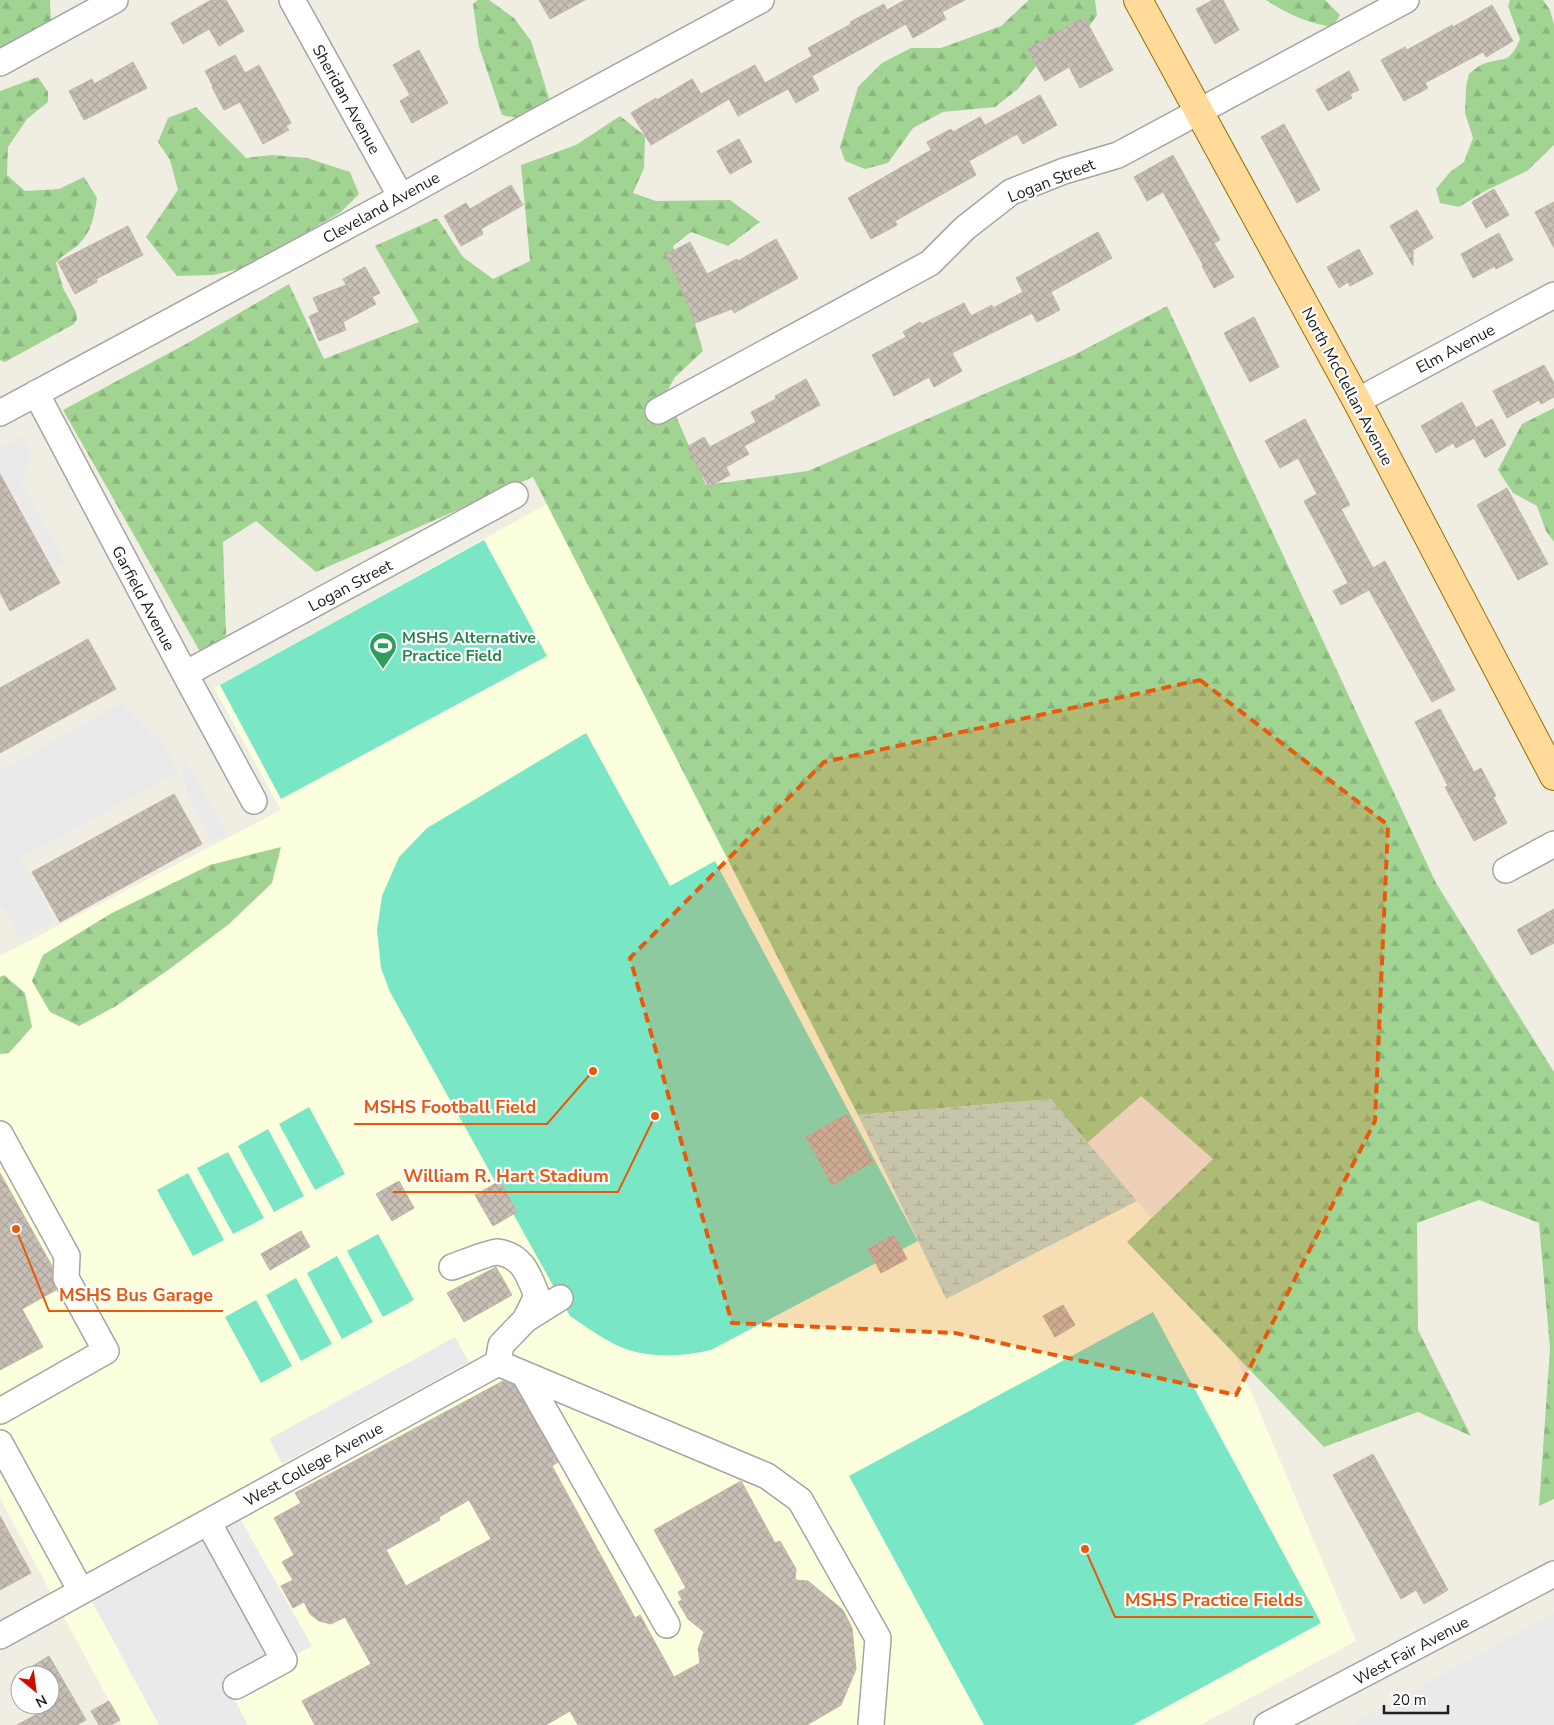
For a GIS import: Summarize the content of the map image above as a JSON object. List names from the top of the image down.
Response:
{
  "streets": {
    "main road": ["North McClellan Avenue"],
    "street": [
      "Sheridan Avenue",
      "Logan Street",
      "Cleveland Avenue",
      "Elm Avenue",
      "Garfield Avenue",
      "West College Avenue",
      "West Fair Avenue"
    ]
  },
  "crossings": [
    ["Sheridan Avenue", "Cleveland Avenue"],
    ["Logan Street", "North McClellan Avenue"],
    ["Logan Street", "Garfield Avenue"],
    ["Cleveland Avenue", "Garfield Avenue"],
    ["Elm Avenue", "North McClellan Avenue"]
  ],
  "places": {
    "sports": ["MSHS Alternative Practice Field"],
    "other": [
      "MSHS Football Field",
      "William R. Hart Stadium",
      "MSHS Bus Garage",
      "MSHS Practice Fields"
    ]
  },
  "scale_bar": "20 m",
  "north": "bottom right"
}
